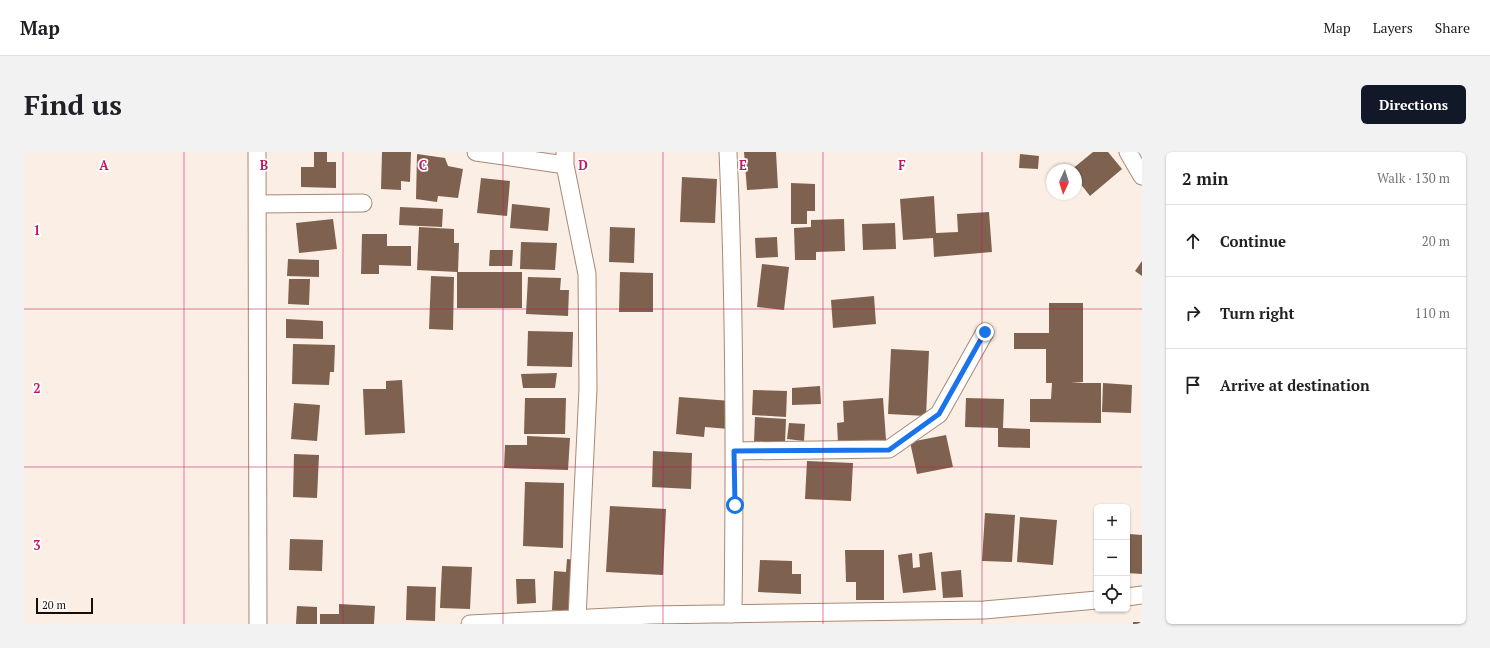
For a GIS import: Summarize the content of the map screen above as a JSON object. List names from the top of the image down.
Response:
{
  "scale_bar": "20 m",
  "north": "bottom",
  "page": {
    "header": "Map",
    "nav": ["Map", "Layers", "Share"],
    "buttons": "Directions",
    "title": "Find us",
    "heading": ["2 min", "Walk · 130 m"],
    "list": [
      ["Continue", "20 m"],
      ["Turn right", "110 m"],
      "Arrive at destination"
    ],
    "map_buttons": ["+", "−"],
    "scale": "20 m"
  },
  "grid": {
    "columns": [
      "A",
      "B",
      "C",
      "D",
      "E",
      "F"
    ],
    "rows": ["1", "2", "3"]
  }
}
